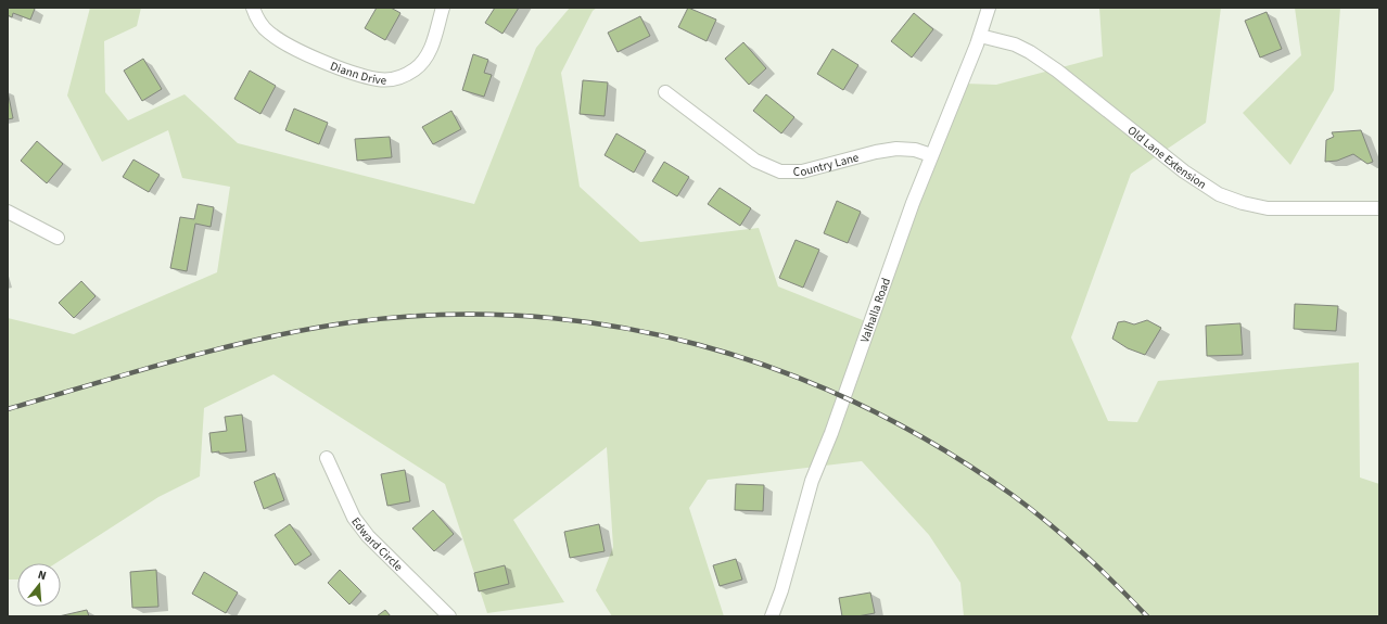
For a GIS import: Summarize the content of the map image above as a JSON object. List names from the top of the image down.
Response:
{
  "streets": {
    "street": [
      "Diann Drive",
      "Old Lane Extension",
      "Country Lane",
      "Valhalla Road",
      "Edward Circle"
    ]
  },
  "crossings": [
    ["Old Lane Extension", "Valhalla Road"],
    ["Country Lane", "Valhalla Road"]
  ],
  "north": "top"
}
